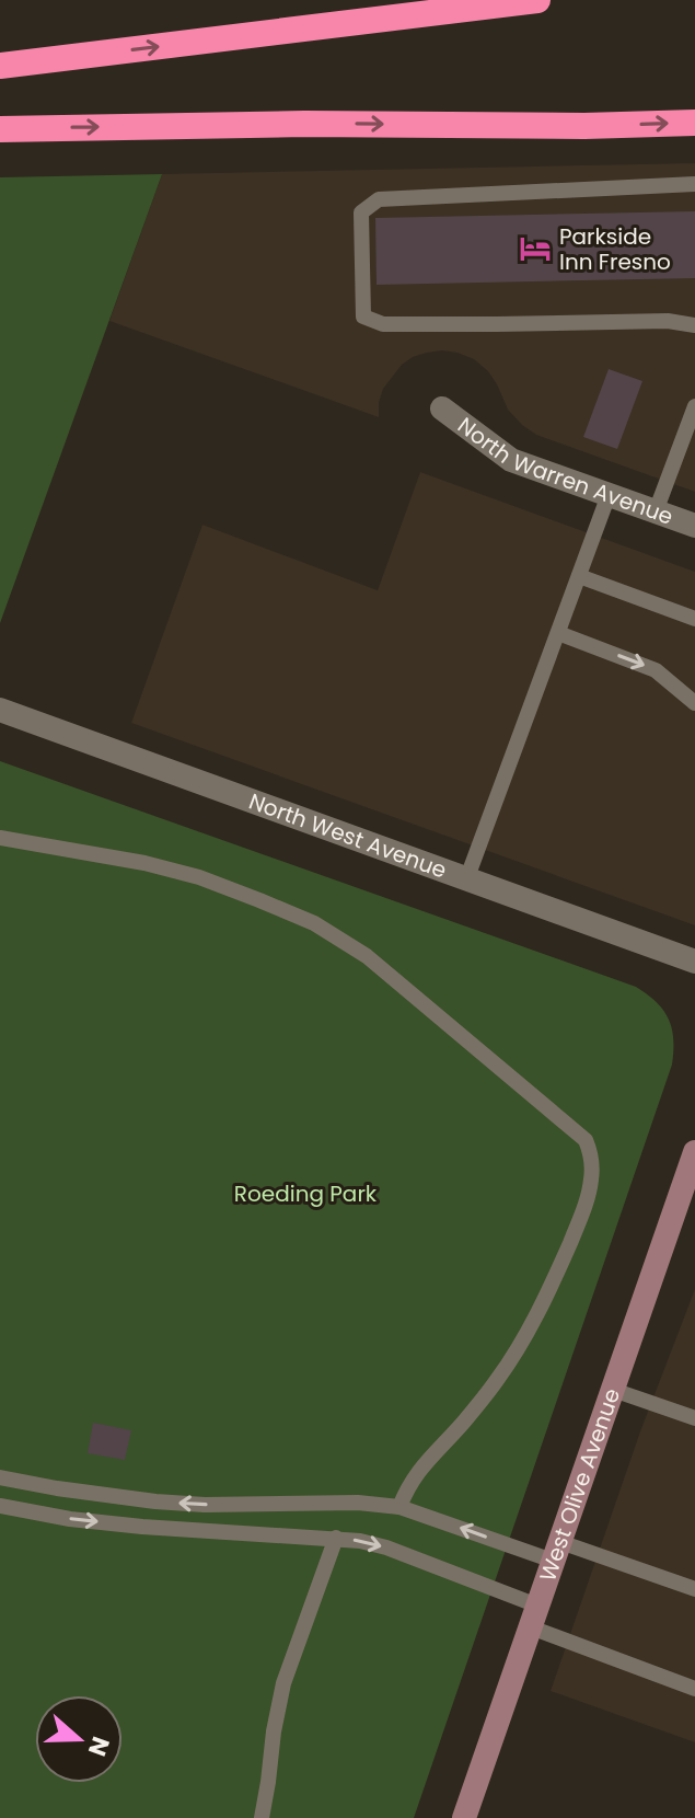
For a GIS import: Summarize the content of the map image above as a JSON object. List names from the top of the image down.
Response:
{
  "streets": {
    "main road": ["West Olive Avenue"],
    "street": ["North Warren Avenue", "North West Avenue"]
  },
  "parks": ["Roeding Park"],
  "places": {
    "hotel": ["Parkside Inn Fresno"]
  },
  "north": "right"
}
